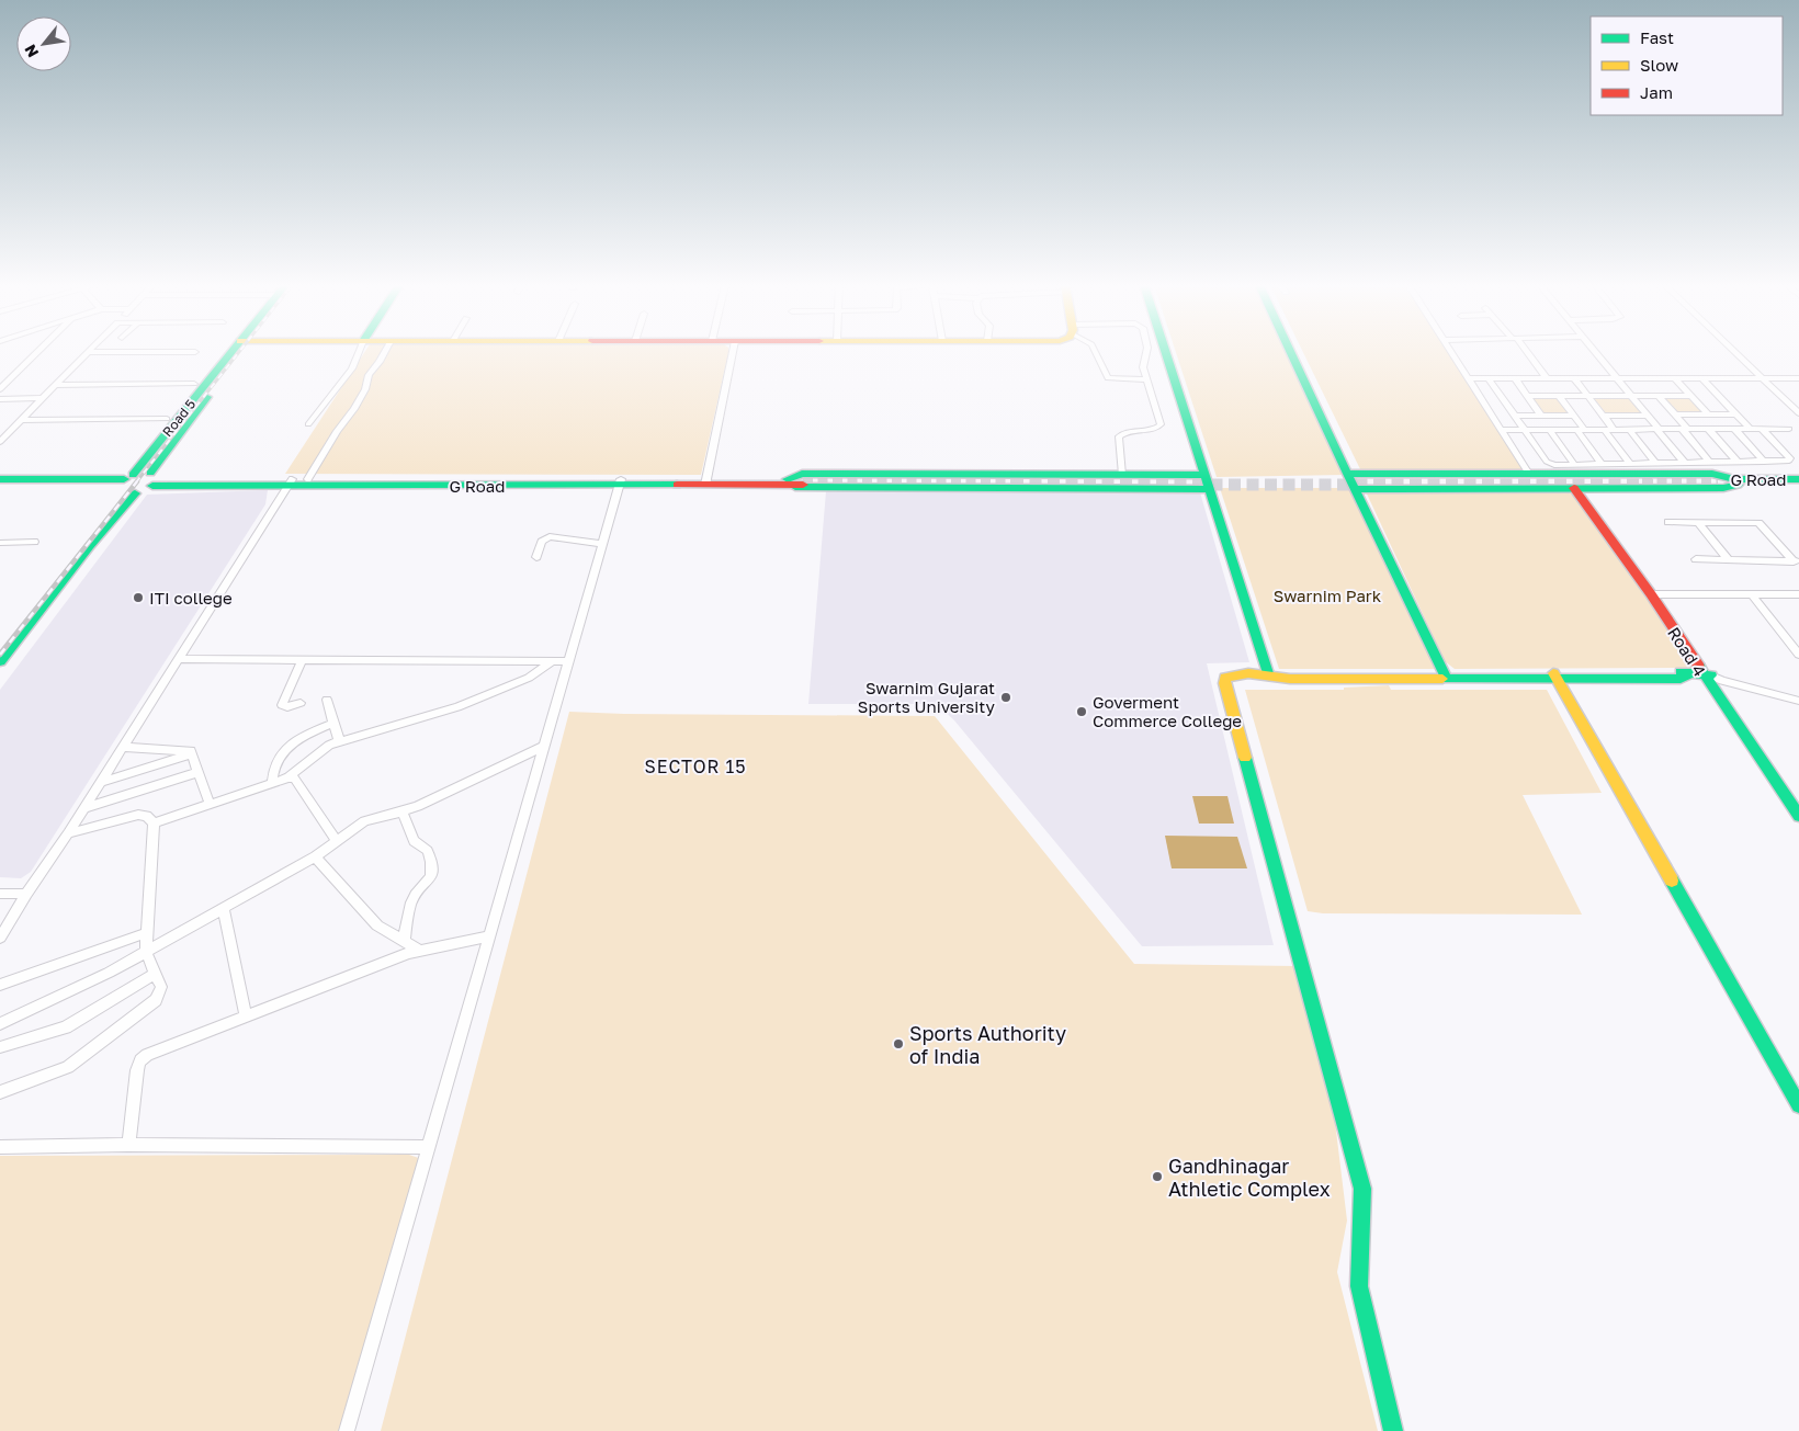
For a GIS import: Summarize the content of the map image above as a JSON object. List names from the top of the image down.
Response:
{
  "streets": {
    "street": ["Road 5", "G Road", "Road 4"]
  },
  "crossings": [
    ["Road 5", "G Road"]
  ],
  "districts": ["SECTOR 15"],
  "parks": ["Swarnim Park"],
  "places": [
    "ITI college",
    "Swarnim Gujarat Sports University",
    "Goverment Commerce College",
    "Sports Authority of India",
    "Gandhinagar Athletic Complex"
  ],
  "legend": ["Fast", "Slow", "Jam"],
  "north": "bottom left"
}
